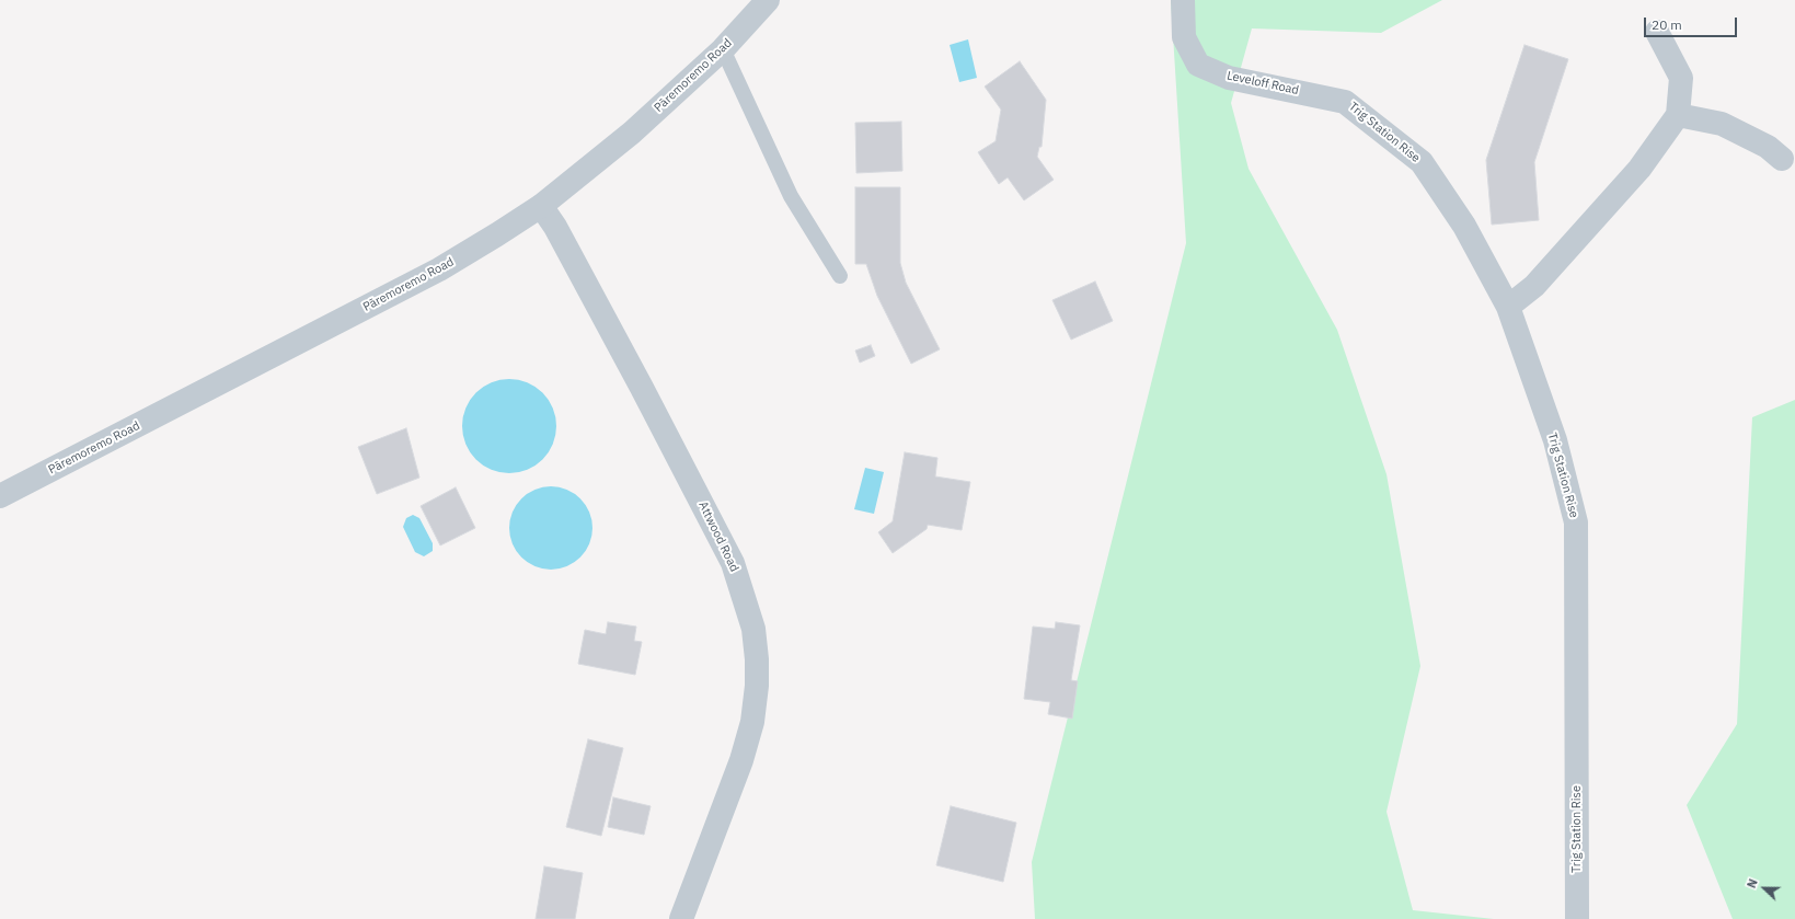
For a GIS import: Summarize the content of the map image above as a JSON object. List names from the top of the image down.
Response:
{
  "streets": {
    "street": [
      "Pāremoremo Road",
      "Leveloff Road",
      "Trig Station Rise",
      "Attwood Road"
    ]
  },
  "crossings": [
    ["Pāremoremo Road", "Attwood Road"],
    ["Leveloff Road", "Trig Station Rise"]
  ],
  "scale_bar": "20 m",
  "north": "left"
}
